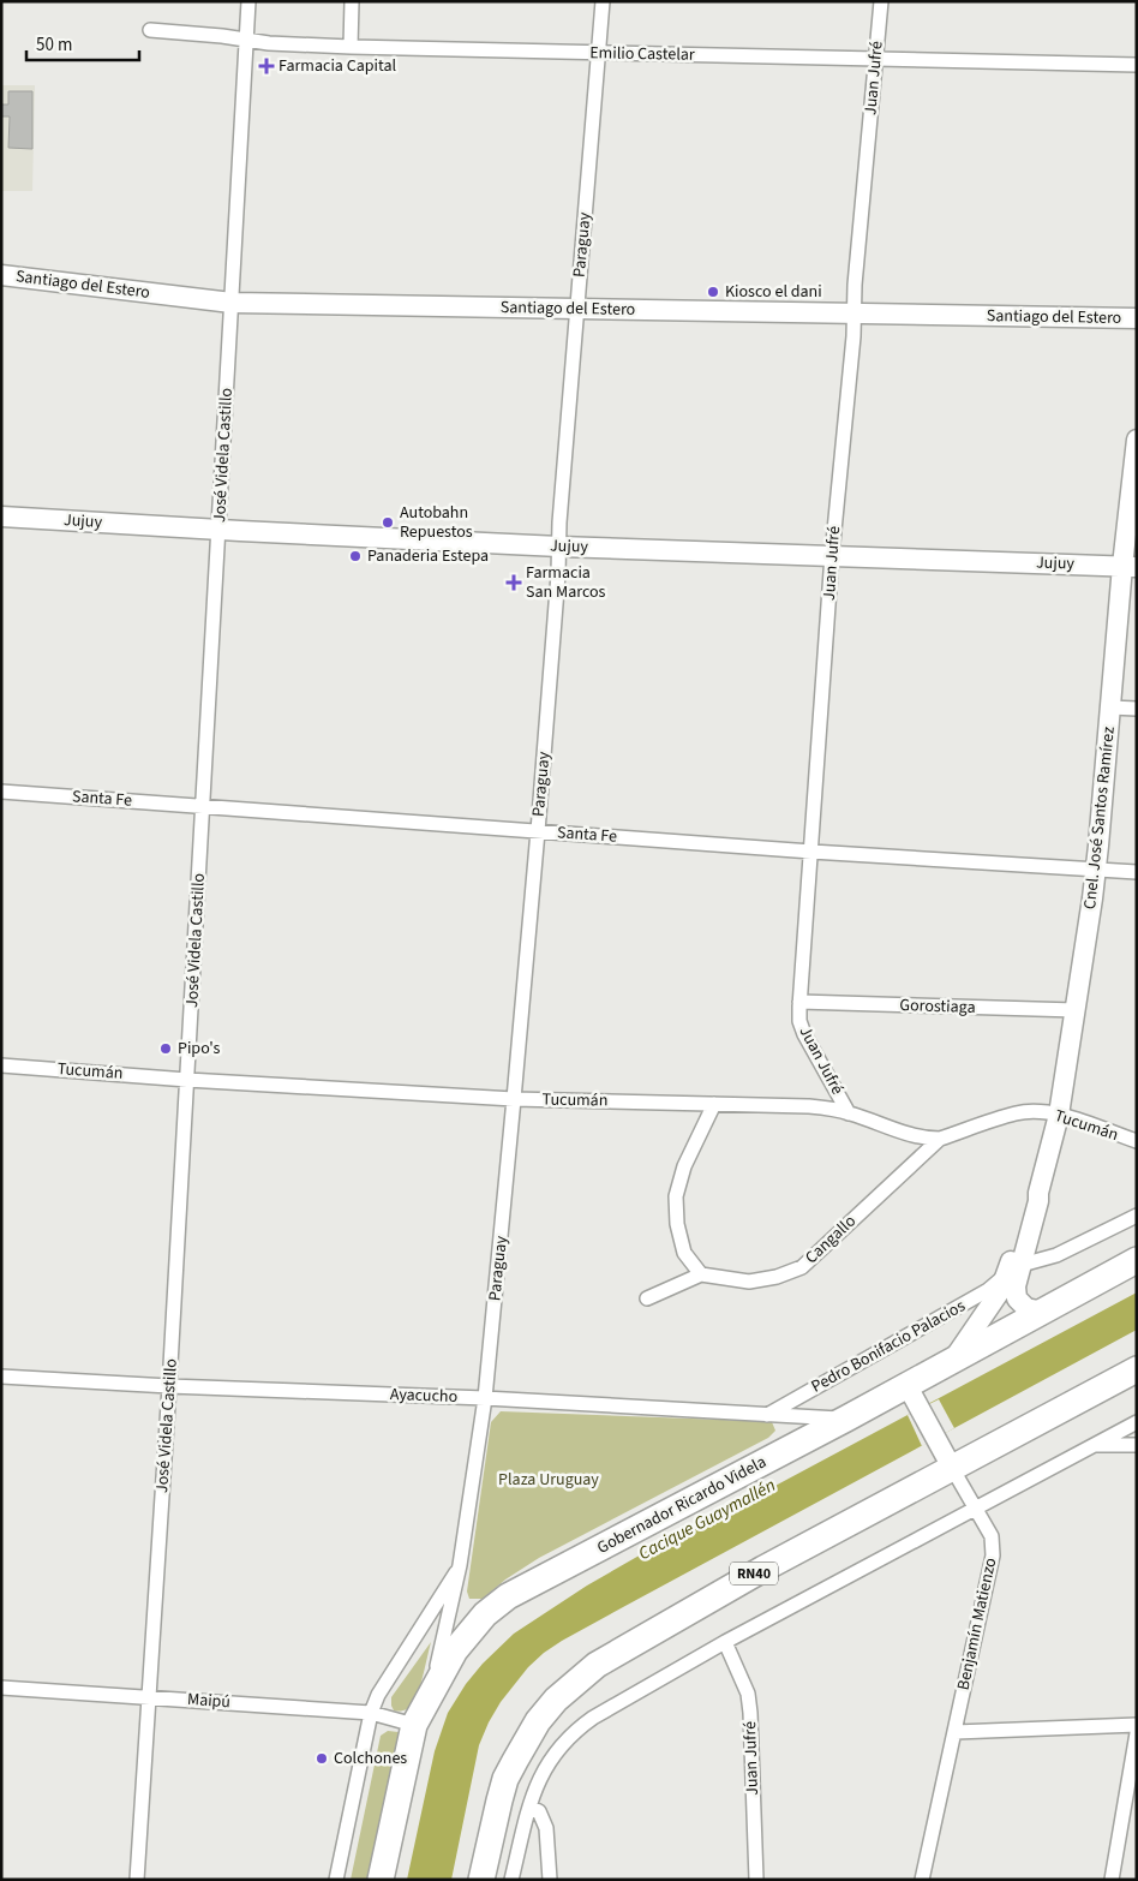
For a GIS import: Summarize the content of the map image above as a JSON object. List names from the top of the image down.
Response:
{
  "streets": {
    "highway": ["Gobernador Ricardo Videla", "RN40"],
    "street": [
      "Emilio Castelar",
      "Juan Jufré",
      "Paraguay",
      "Santiago del Estero",
      "José Videla Castillo",
      "Jujuy",
      "Santa Fe",
      "Cnel. José Santos Ramírez",
      "Gorostiaga",
      "Tucumán",
      "Cangallo",
      "Pedro Bonifacio Palacios",
      "Ayacucho",
      "Benjamín Matienzo",
      "Maipú"
    ]
  },
  "crossings": [
    ["Emilio Castelar", "Juan Jufré"],
    ["Emilio Castelar", "Paraguay"],
    ["Emilio Castelar", "José Videla Castillo"],
    ["Juan Jufré", "Santiago del Estero"],
    ["Juan Jufré", "Jujuy"],
    ["Juan Jufré", "Santa Fe"],
    ["Juan Jufré", "Gorostiaga"],
    ["Juan Jufré", "Tucumán"],
    ["Paraguay", "Santiago del Estero"],
    ["Paraguay", "Jujuy"],
    ["Paraguay", "Santa Fe"],
    ["Paraguay", "Tucumán"],
    ["Paraguay", "Ayacucho"],
    ["Paraguay", "Gobernador Ricardo Videla"],
    ["Paraguay", "Maipú"],
    ["Santiago del Estero", "José Videla Castillo"],
    ["José Videla Castillo", "Jujuy"],
    ["José Videla Castillo", "Santa Fe"],
    ["José Videla Castillo", "Tucumán"],
    ["José Videla Castillo", "Ayacucho"],
    ["José Videla Castillo", "Maipú"],
    ["Jujuy", "Cnel. José Santos Ramírez"],
    ["Santa Fe", "Cnel. José Santos Ramírez"],
    ["Cnel. José Santos Ramírez", "Gorostiaga"],
    ["Cnel. José Santos Ramírez", "Tucumán"],
    ["Cnel. José Santos Ramírez", "Pedro Bonifacio Palacios"],
    ["Cnel. José Santos Ramírez", "Gobernador Ricardo Videla"],
    ["Tucumán", "Cangallo"],
    ["Pedro Bonifacio Palacios", "Ayacucho"],
    ["Ayacucho", "Gobernador Ricardo Videla"],
    ["Gobernador Ricardo Videla", "Benjamín Matienzo"],
    ["Gobernador Ricardo Videla", "Maipú"],
    ["RN40", "Benjamín Matienzo"]
  ],
  "water": ["Cacique Guaymallén"],
  "parks": ["Plaza Uruguay"],
  "places": {
    "health": ["Farmacia Capital", "Farmacia San Marcos"],
    "other": [
      "Kiosco el dani",
      "Autobahn Repuestos",
      "Panaderia Estepa",
      "Pipo's",
      "Colchones"
    ]
  },
  "scale_bar": "50 m"
}
